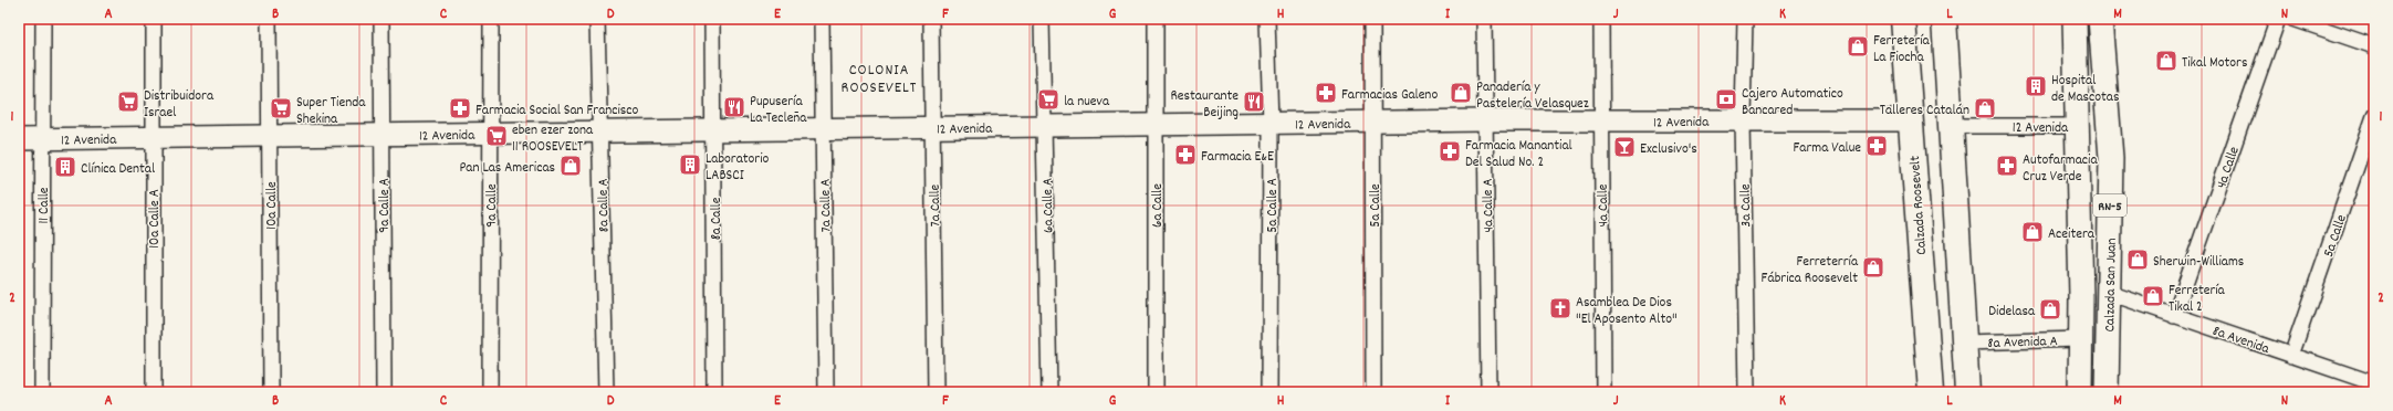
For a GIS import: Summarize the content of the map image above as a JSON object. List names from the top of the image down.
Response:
{
  "streets": {
    "highway": ["Calzada Roosevelt"],
    "main road": ["RN-5", "Calzada San Juan"],
    "street": [
      "12 Avenida",
      "4a Calle",
      "11 Calle",
      "10a Calle",
      "9a Calle A",
      "9a Calle",
      "8a Calle A",
      "7a Calle A",
      "7a Calle",
      "6a Calle A",
      "6a Calle",
      "5a Calle A",
      "5a Calle",
      "4a Calle A",
      "3a Calle",
      "10a Calle A",
      "8a Calle",
      "8a Avenida",
      "8a Avenida A"
    ]
  },
  "crossings": [
    ["12 Avenida", "4a Calle"],
    ["12 Avenida", "11 Calle"],
    ["12 Avenida", "10a Calle"],
    ["12 Avenida", "9a Calle A"],
    ["12 Avenida", "9a Calle"],
    ["12 Avenida", "8a Calle A"],
    ["12 Avenida", "7a Calle A"],
    ["12 Avenida", "7a Calle"],
    ["12 Avenida", "6a Calle A"],
    ["12 Avenida", "6a Calle"],
    ["12 Avenida", "5a Calle A"],
    ["12 Avenida", "5a Calle"],
    ["12 Avenida", "4a Calle A"],
    ["12 Avenida", "3a Calle"],
    ["12 Avenida", "Calzada Roosevelt"],
    ["12 Avenida", "10a Calle A"],
    ["12 Avenida", "8a Calle"],
    ["12 Avenida", "Calzada San Juan"],
    ["4a Calle", "8a Avenida"],
    ["5a Calle", "8a Avenida"],
    ["Calzada San Juan", "8a Avenida"],
    ["Calzada San Juan", "8a Avenida A"]
  ],
  "districts": ["COLONIA ROOSEVELT"],
  "places": {
    "shop": [
      "Ferretería La Fiocha",
      "Tikal Motors",
      "Panadería y Pastelería Velasquez",
      "Talleres Catalán",
      "Pan Las Americas",
      "Aceitera",
      "Sherwin-Williams",
      "Ferreterría Fábrica Roosevelt",
      "Ferretería Tikal 2",
      "Didelasa"
    ],
    "building": ["Hospital de Mascotas", "Laboratorio LABSCI", "Clínica Dental"],
    "pharmacy": [
      "Farmacias Galeno",
      "Farmacia Social San Francisco",
      "Farma Value",
      "Farmacia Manantial Del Salud No. 2",
      "Farmacia E&E",
      "Autofarmacia Cruz Verde"
    ],
    "supermarket": [
      "la nueva",
      "Distribuidora Israel",
      "Super Tienda Shekina",
      "eben ezer zona 11 ROOSEVELT"
    ],
    "bank": ["Cajero Automatico Bancared"],
    "restaurant": ["Restaurante Beijing", "Pupusería La Tecleña"],
    "bar": ["Exclusivo's"],
    "church": ["Asamblea De Dios \"El Aposento Alto\""]
  },
  "grid": {
    "columns": [
      "A",
      "B",
      "C",
      "D",
      "E",
      "F",
      "G",
      "H",
      "I",
      "J",
      "K",
      "L",
      "M",
      "N"
    ],
    "rows": ["1", "2"]
  }
}
